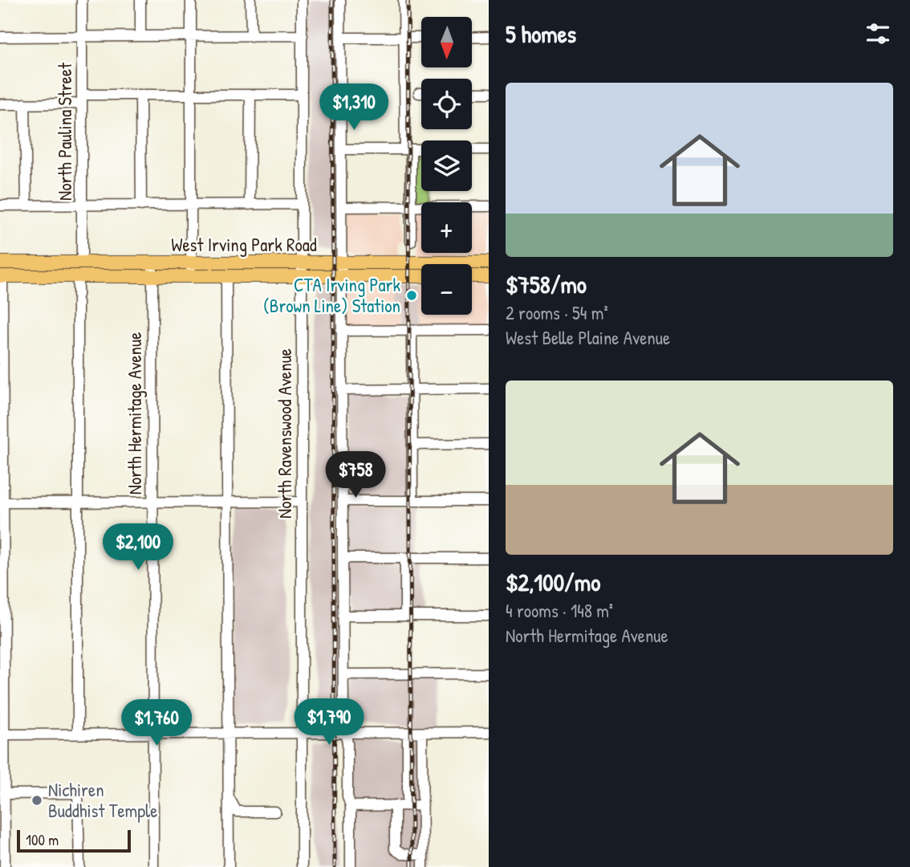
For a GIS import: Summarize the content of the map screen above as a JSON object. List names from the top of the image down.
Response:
{
  "streets": {
    "main road": ["West Irving Park Road"],
    "street": ["North Paulina Street", "North Hermitage Avenue", "North Ravenswood Avenue"]
  },
  "crossings": [
    ["North Paulina Street", "West Irving Park Road"],
    ["West Irving Park Road", "North Hermitage Avenue"],
    ["West Irving Park Road", "North Ravenswood Avenue"]
  ],
  "places": ["CTA Irving Park (Brown Line) Station", "Nichiren Buddhist Temple"],
  "scale_bar": "100 m",
  "north": "bottom",
  "page": {
    "heading": "5 homes",
    "map_buttons": ["+", "−"],
    "list": [
      {
        "name": "$758/mo",
        "note": "2 rooms · 54 m² · West Belle Plaine Avenue"
      },
      {
        "name": "$2,100/mo",
        "note": "4 rooms · 148 m² · North Hermitage Avenue"
      }
    ],
    "price": [
      "$1,310",
      "$758",
      "$2,100",
      "$1,790",
      "$1,760"
    ],
    "scale": "100 m"
  }
}
